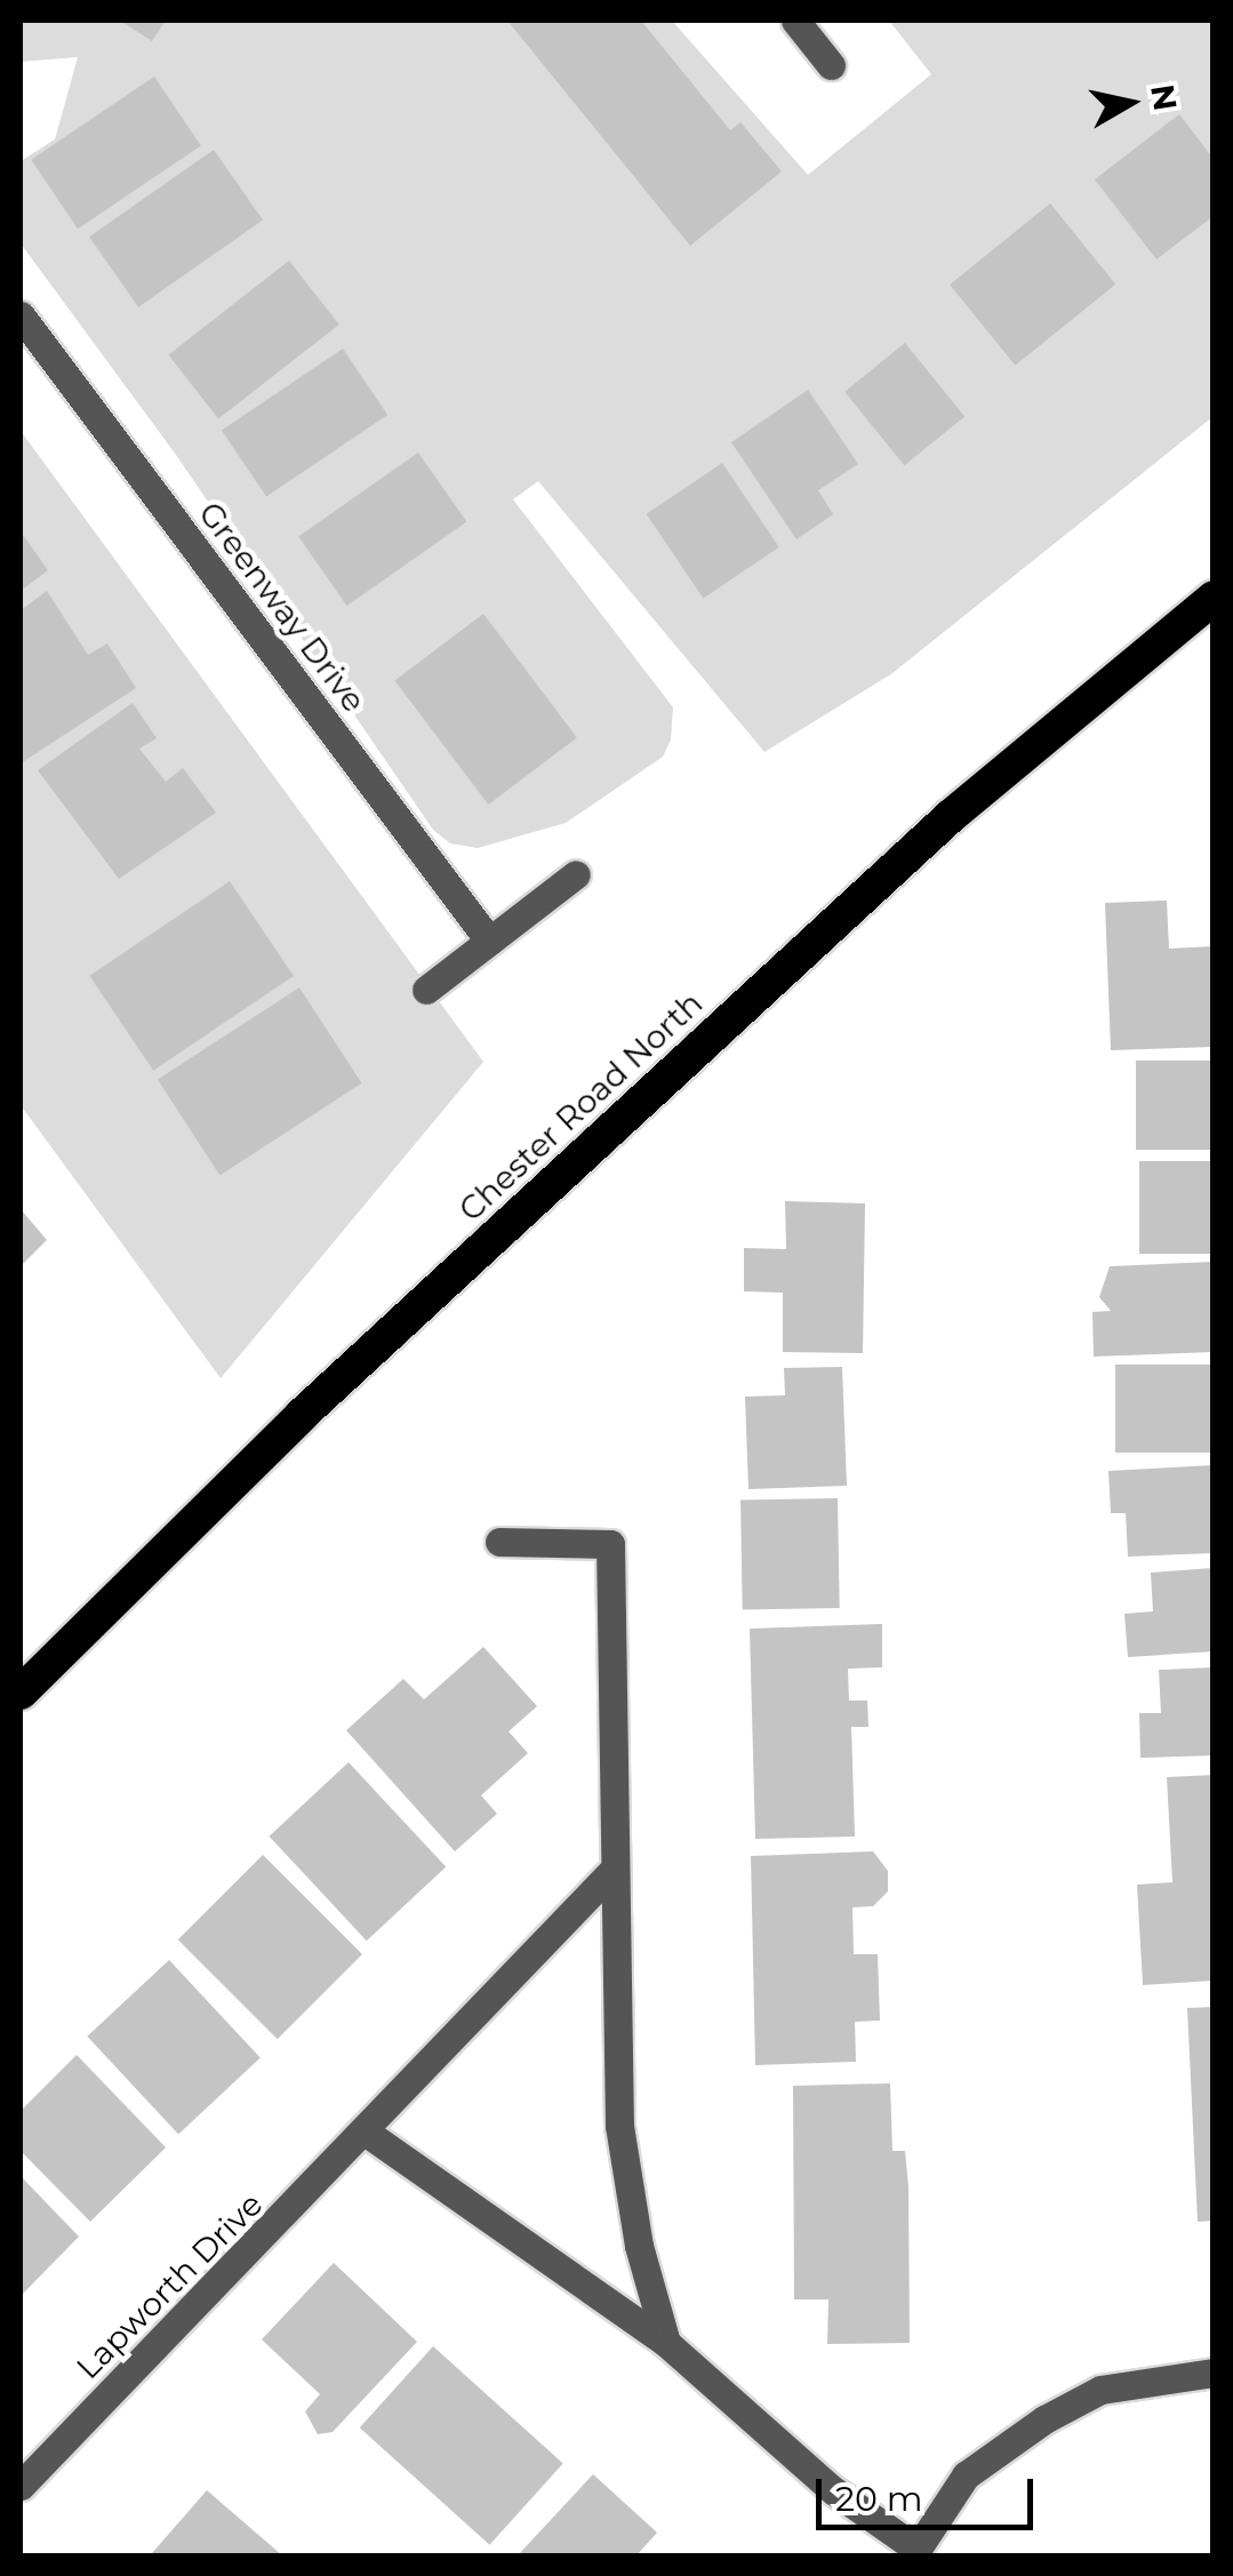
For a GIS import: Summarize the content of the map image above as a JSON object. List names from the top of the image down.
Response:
{
  "streets": {
    "highway": ["Chester Road North"],
    "street": ["Greenway Drive", "Lapworth Drive"]
  },
  "scale_bar": "20 m",
  "north": "right"
}
